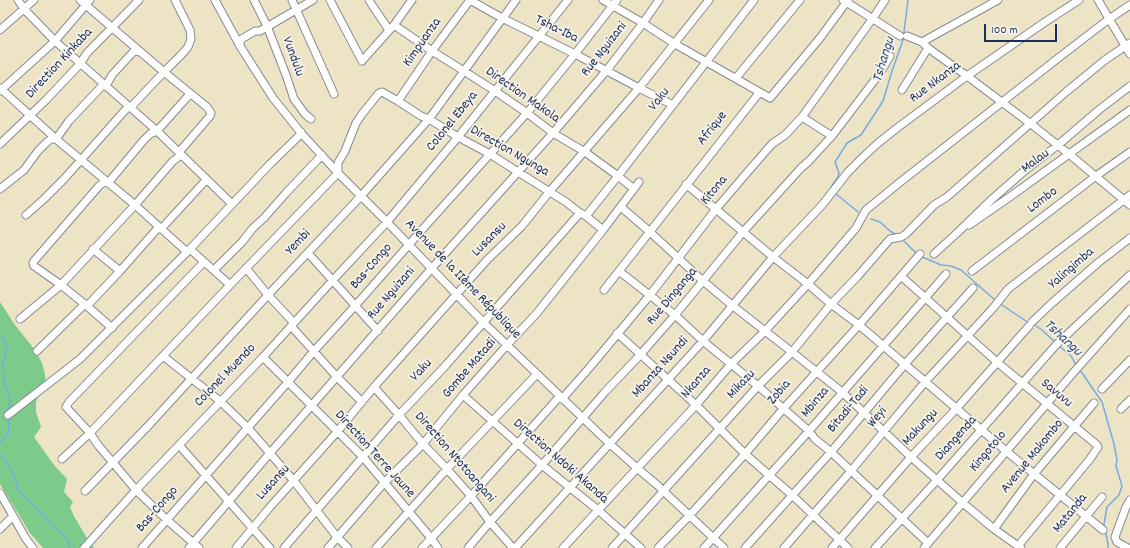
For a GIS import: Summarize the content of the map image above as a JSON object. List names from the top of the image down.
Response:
{
  "streets": {
    "street": [
      "Tsha-Iba",
      "Kimpuanza",
      "Rue Nguizani",
      "Vundulu",
      "Direction Kinkaba",
      "Rue Nkanza",
      "Direction Makola",
      "Vaku",
      "Colonel Ebeya",
      "Afrique",
      "Direction Ngunga",
      "Malau",
      "Kitona",
      "Lombo",
      "Lusansu",
      "Yembi",
      "Bas-Congo",
      "Yalingimba",
      "Avenue de la IIème République",
      "Rue Dinganga",
      "Mbanza Nsundi",
      "Gombe Matadi",
      "Colonel Muendo",
      "Nkanza",
      "Mikazu",
      "Zobia",
      "Savuvu",
      "Mbinza",
      "Bitadi-Tadi",
      "Weyi",
      "Makungu",
      "Diangenda",
      "Kingotolo",
      "Direction Terre Jaune",
      "Avenue Makombo",
      "Direction Ntotoangani",
      "Direction Ndoki Akanda",
      "Matanda"
    ]
  },
  "crossings": [
    ["Tsha-Iba", "Kimpuanza"],
    ["Tsha-Iba", "Rue Nguizani"],
    ["Tsha-Iba", "Vaku"],
    ["Tsha-Iba", "Colonel Ebeya"],
    ["Tsha-Iba", "Lusansu"],
    ["Tsha-Iba", "Yembi"],
    ["Tsha-Iba", "Bas-Congo"],
    ["Kimpuanza", "Direction Makola"],
    ["Kimpuanza", "Direction Ngunga"],
    ["Rue Nguizani", "Direction Makola"],
    ["Rue Nguizani", "Direction Ngunga"],
    ["Rue Nguizani", "Avenue de la IIème République"],
    ["Rue Nguizani", "Direction Terre Jaune"],
    ["Rue Nkanza", "Mbanza Nsundi"],
    ["Direction Makola", "Vaku"],
    ["Direction Makola", "Colonel Ebeya"],
    ["Direction Makola", "Lusansu"],
    ["Direction Makola", "Yembi"],
    ["Direction Makola", "Bas-Congo"],
    ["Direction Makola", "Gombe Matadi"],
    ["Vaku", "Direction Ngunga"],
    ["Vaku", "Avenue de la IIème République"],
    ["Vaku", "Direction Terre Jaune"],
    ["Vaku", "Direction Ntotoangani"],
    ["Colonel Ebeya", "Direction Ngunga"],
    ["Colonel Ebeya", "Avenue de la IIème République"],
    ["Colonel Ebeya", "Colonel Muendo"],
    ["Direction Ngunga", "Lusansu"],
    ["Direction Ngunga", "Yembi"],
    ["Direction Ngunga", "Bas-Congo"],
    ["Direction Ngunga", "Avenue de la IIème République"],
    ["Direction Ngunga", "Gombe Matadi"],
    ["Kitona", "Avenue de la IIème République"],
    ["Kitona", "Direction Terre Jaune"],
    ["Kitona", "Direction Ntotoangani"],
    ["Kitona", "Direction Ndoki Akanda"],
    ["Lusansu", "Avenue de la IIème République"],
    ["Lusansu", "Direction Terre Jaune"],
    ["Lusansu", "Direction Ntotoangani"],
    ["Yembi", "Avenue de la IIème République"],
    ["Bas-Congo", "Avenue de la IIème République"],
    ["Bas-Congo", "Direction Terre Jaune"],
    ["Yalingimba", "Makungu"],
    ["Avenue de la IIème République", "Rue Dinganga"],
    ["Avenue de la IIème République", "Mbanza Nsundi"],
    ["Avenue de la IIème République", "Gombe Matadi"],
    ["Avenue de la IIème République", "Colonel Muendo"],
    ["Avenue de la IIème République", "Nkanza"],
    ["Avenue de la IIème République", "Mikazu"],
    ["Avenue de la IIème République", "Zobia"],
    ["Avenue de la IIème République", "Mbinza"],
    ["Rue Dinganga", "Direction Ntotoangani"],
    ["Rue Dinganga", "Direction Ndoki Akanda"],
    ["Mbanza Nsundi", "Direction Ntotoangani"],
    ["Mbanza Nsundi", "Direction Ndoki Akanda"],
    ["Gombe Matadi", "Direction Terre Jaune"],
    ["Gombe Matadi", "Direction Ntotoangani"],
    ["Gombe Matadi", "Direction Ndoki Akanda"],
    ["Colonel Muendo", "Direction Terre Jaune"],
    ["Nkanza", "Direction Ndoki Akanda"],
    ["Mikazu", "Direction Ndoki Akanda"],
    ["Zobia", "Savuvu"],
    ["Savuvu", "Mbinza"],
    ["Savuvu", "Bitadi-Tadi"],
    ["Savuvu", "Weyi"],
    ["Savuvu", "Makungu"],
    ["Savuvu", "Diangenda"],
    ["Savuvu", "Kingotolo"],
    ["Savuvu", "Avenue Makombo"]
  ],
  "water": ["Tshangu"],
  "scale_bar": "100 m"
}
